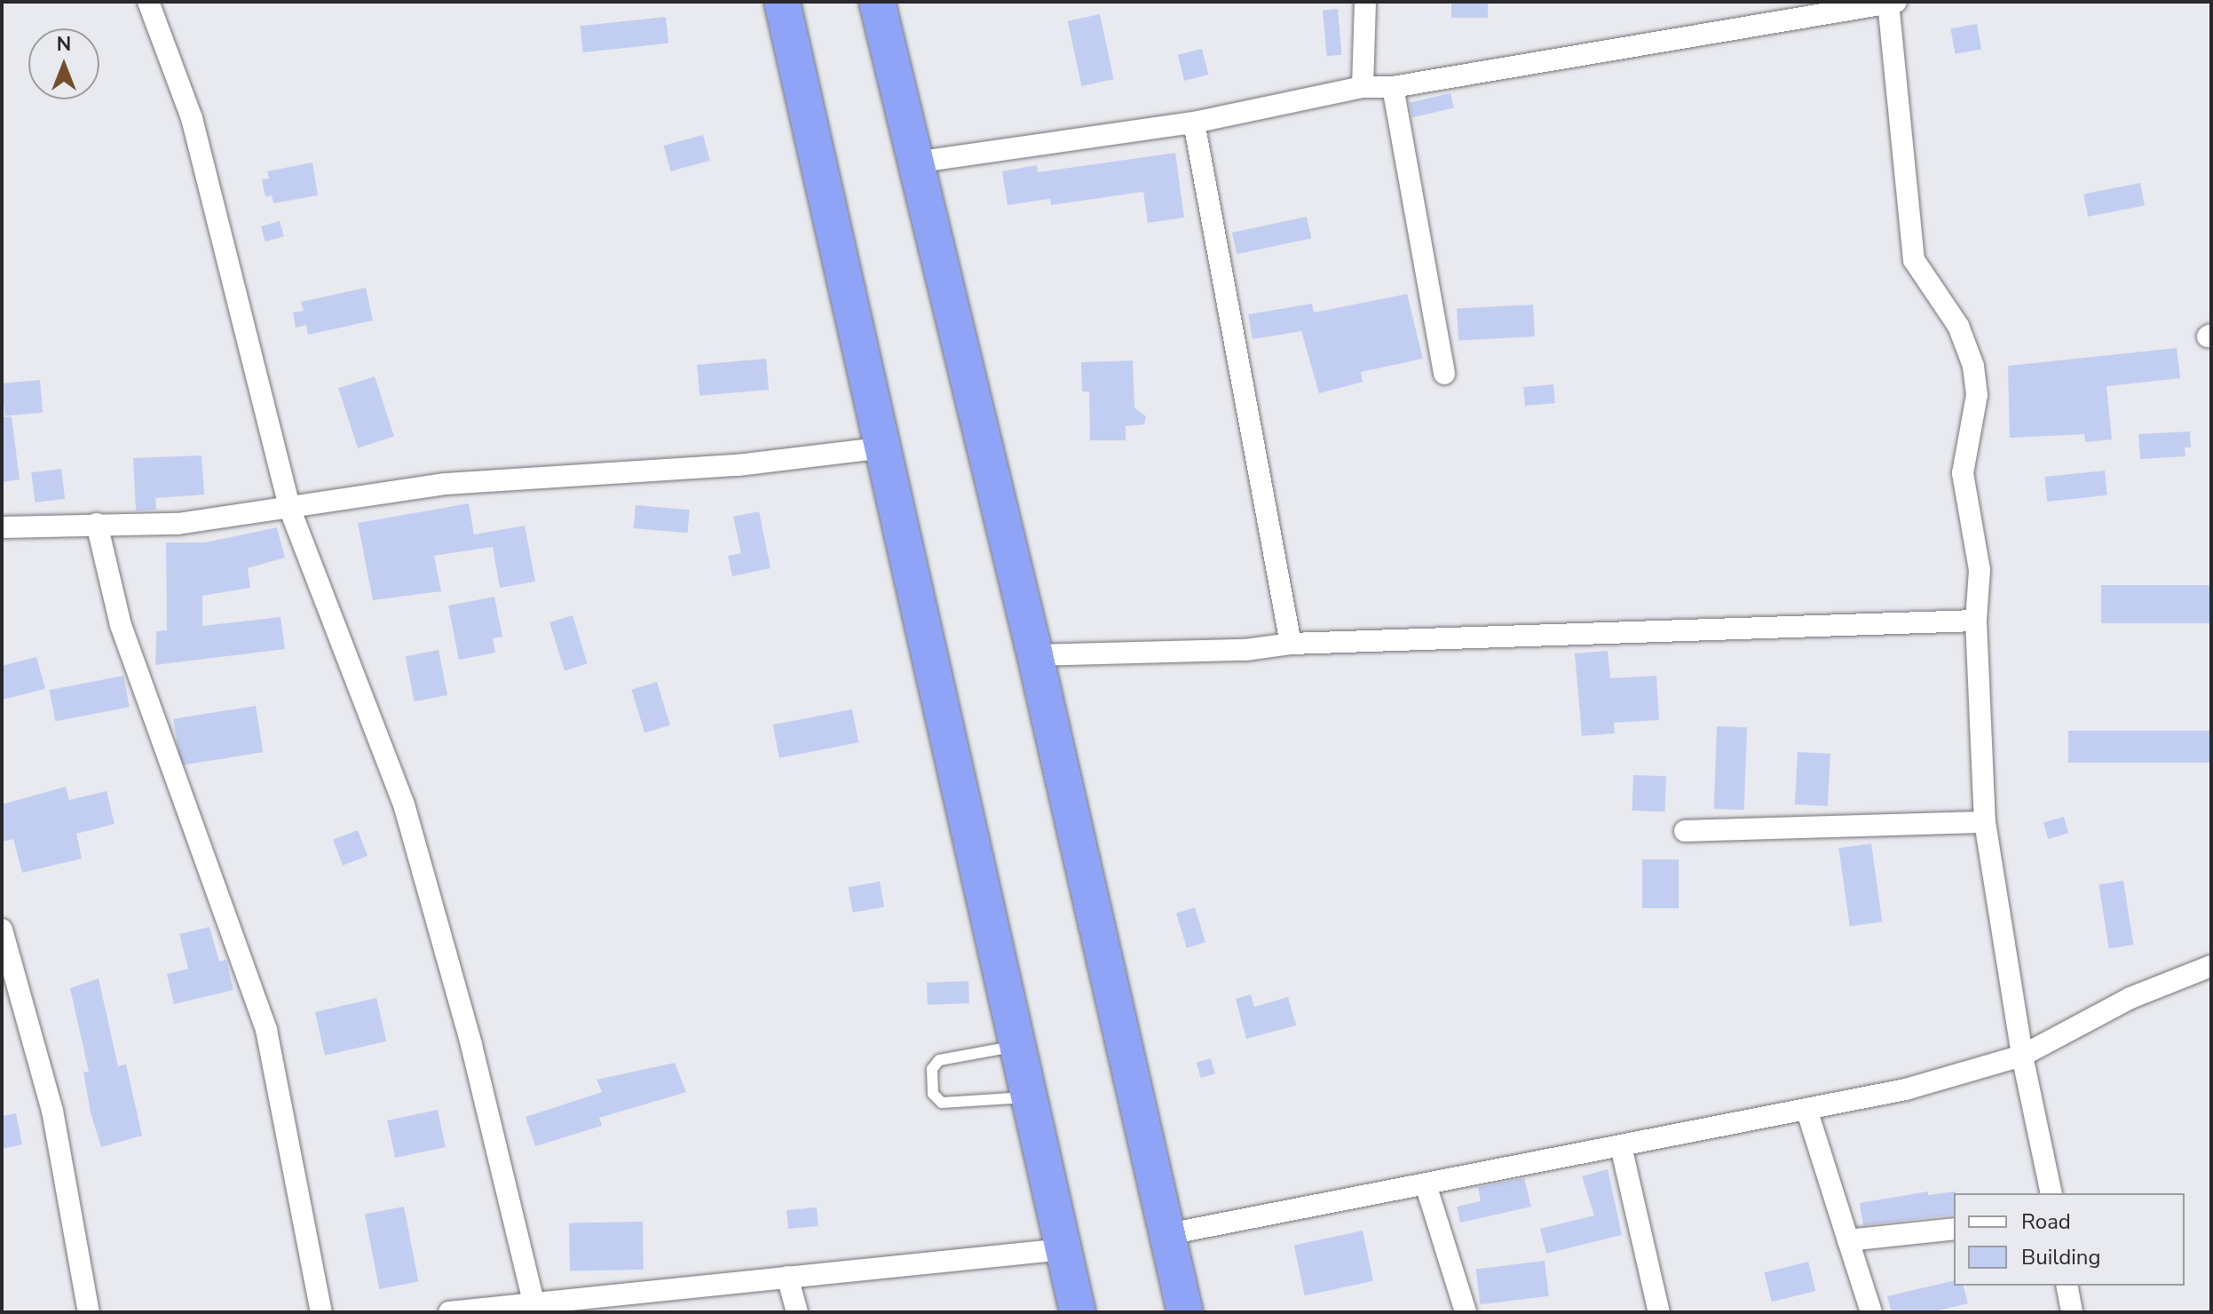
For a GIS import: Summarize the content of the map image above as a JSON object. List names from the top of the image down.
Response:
{
  "legend": ["Road", "Building"],
  "north": "top"
}
